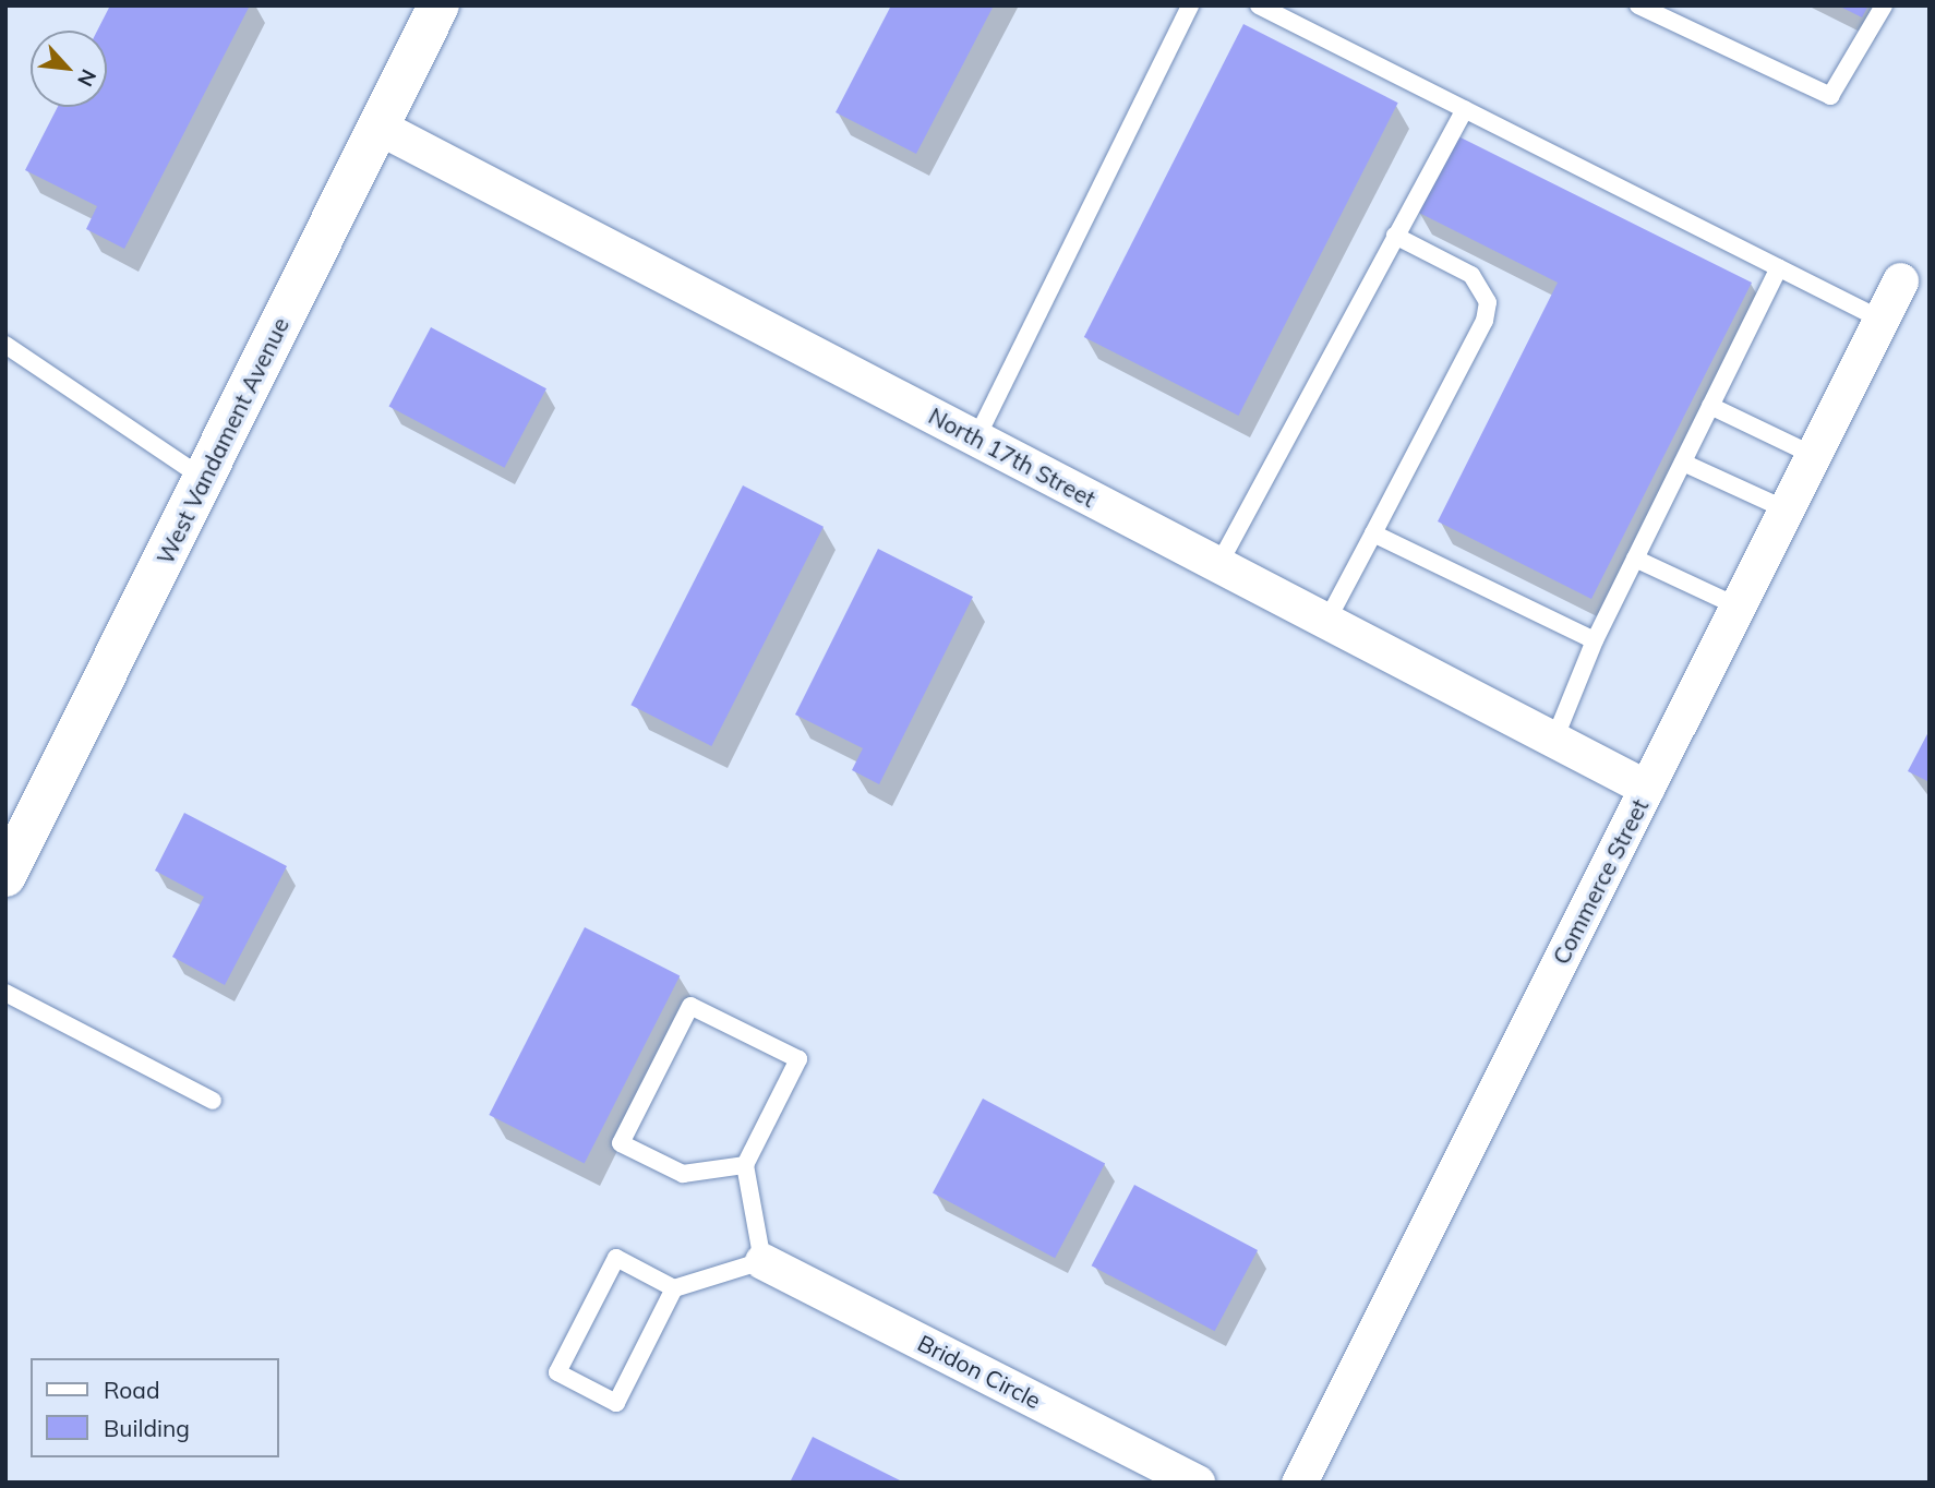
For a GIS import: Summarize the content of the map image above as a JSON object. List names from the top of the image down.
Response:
{
  "streets": {
    "street": [
      "West Vandament Avenue",
      "North 17th Street",
      "Commerce Street",
      "Bridon Circle"
    ]
  },
  "crossings": [
    ["West Vandament Avenue", "North 17th Street"],
    ["North 17th Street", "Commerce Street"]
  ],
  "legend": ["Road", "Building"],
  "north": "bottom right"
}
